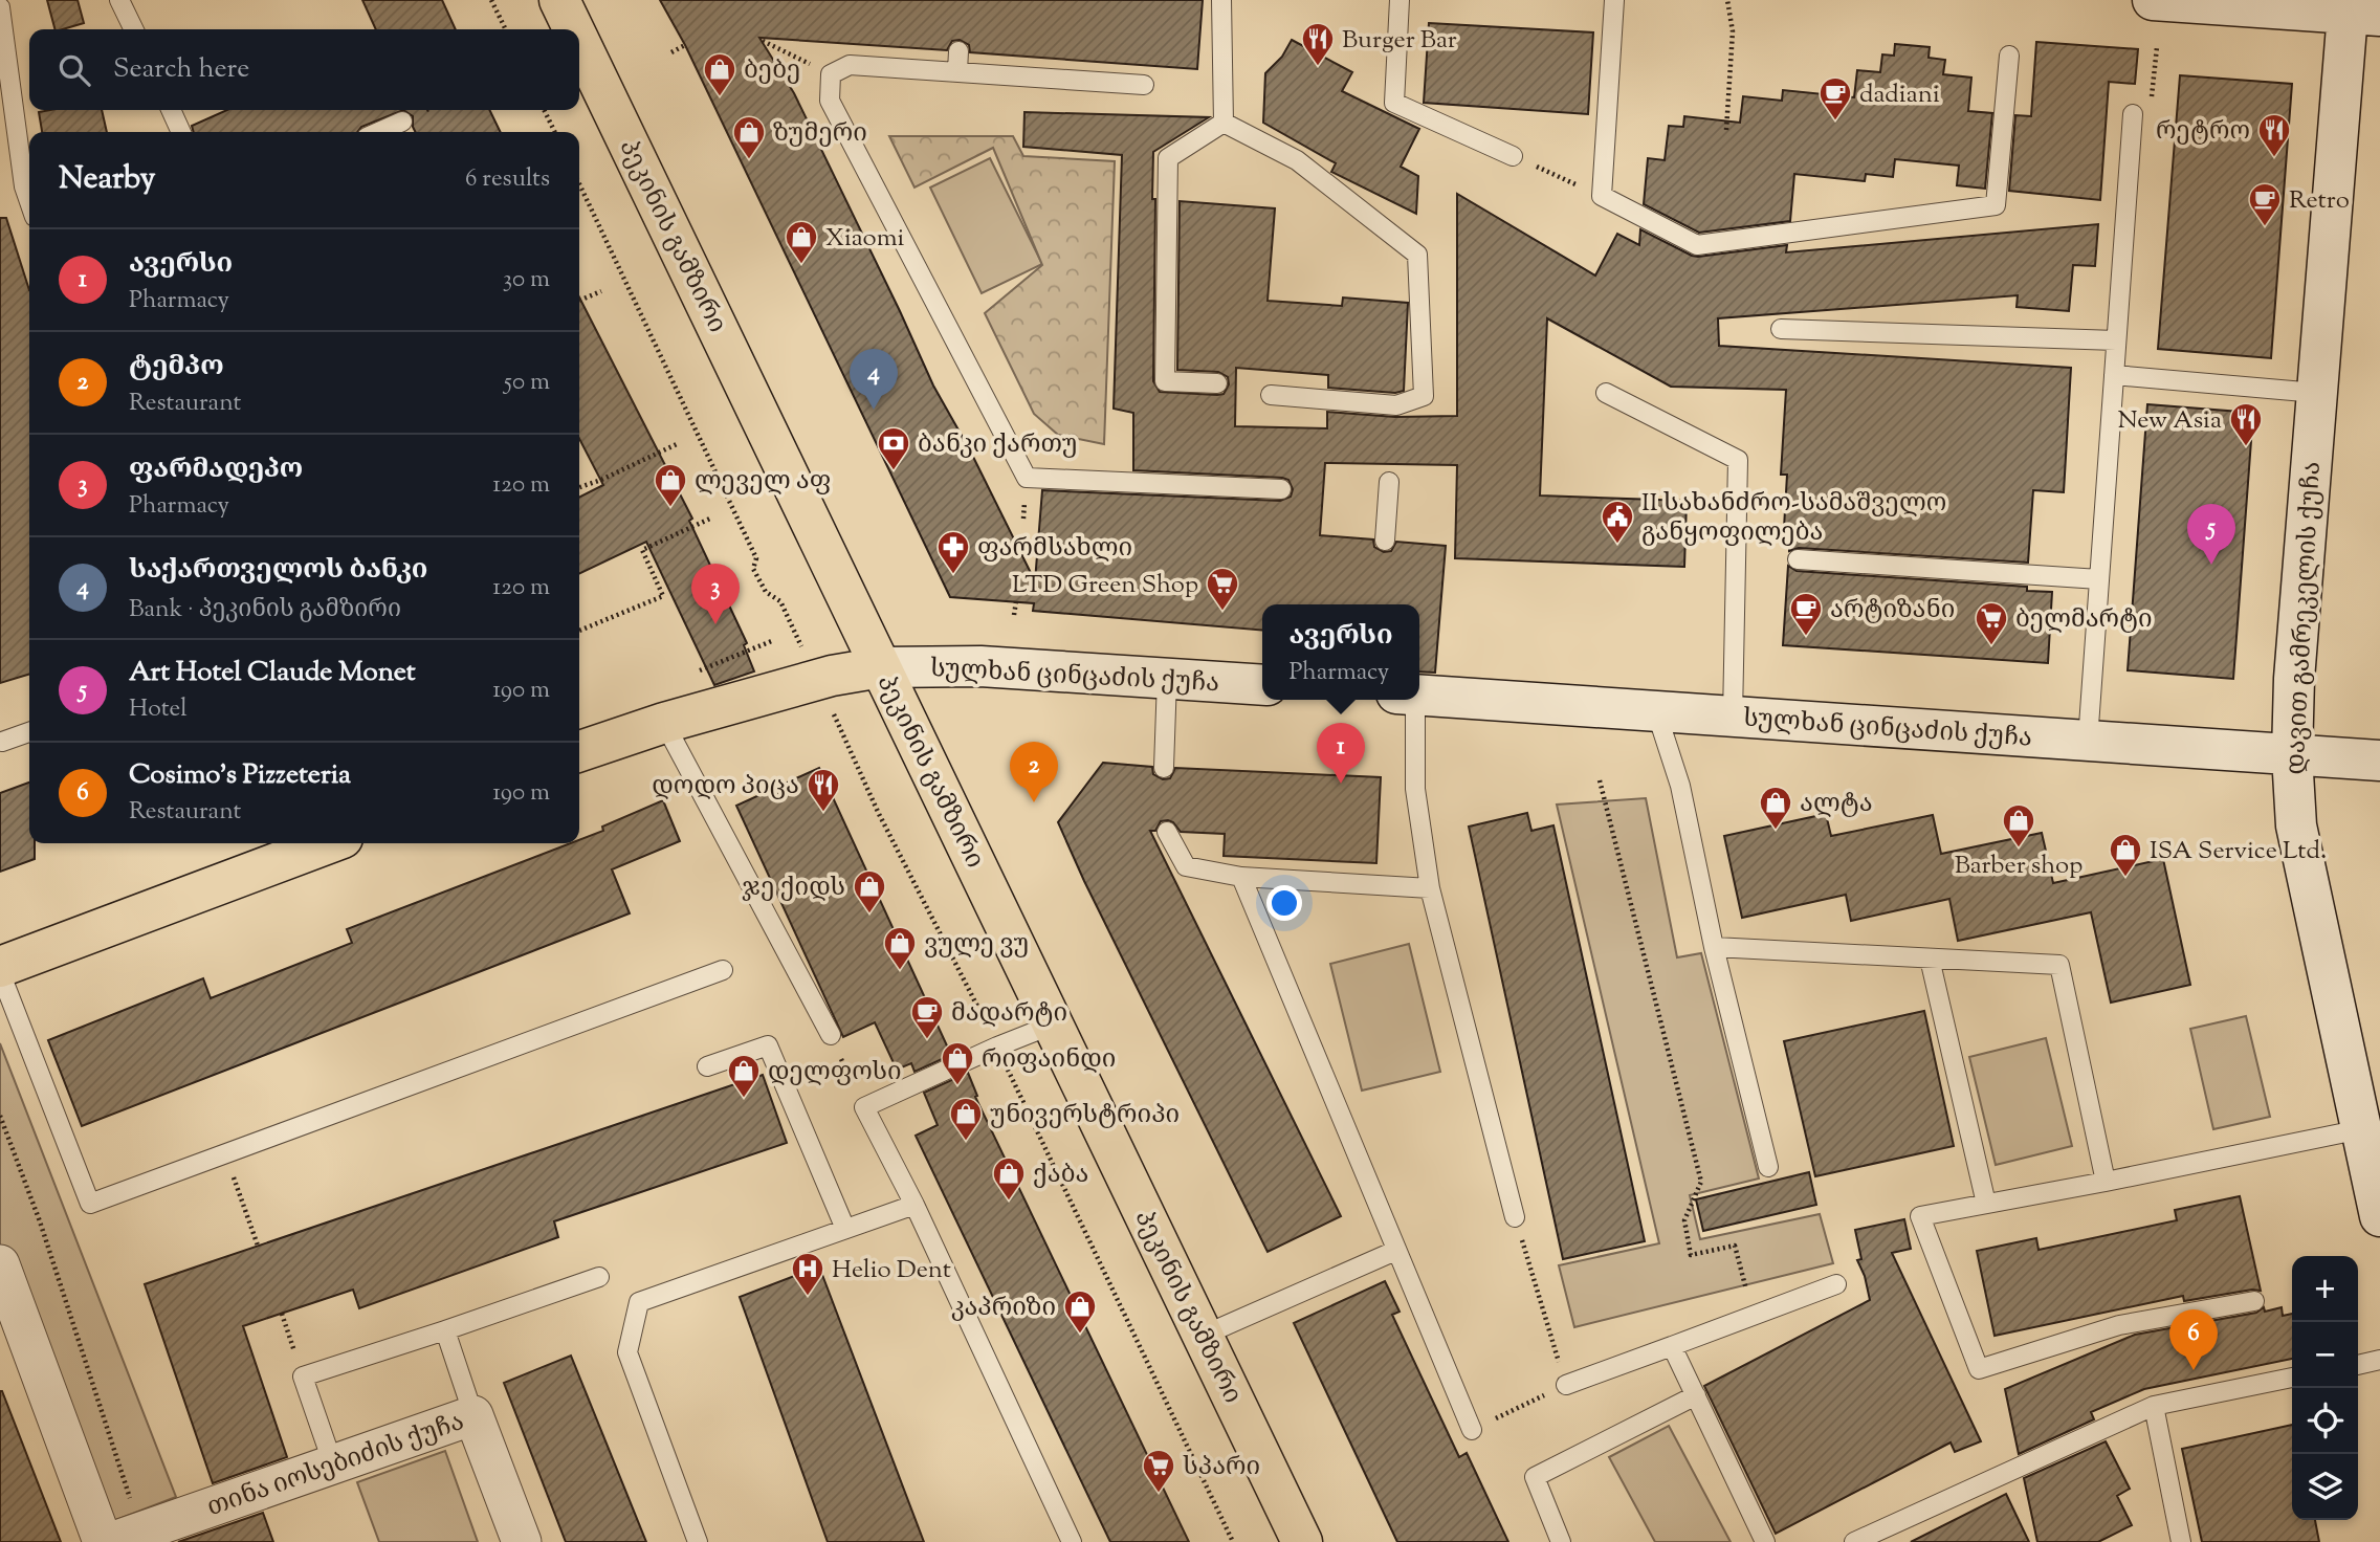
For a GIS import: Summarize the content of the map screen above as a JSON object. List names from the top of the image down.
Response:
{
  "streets": {
    "main road": ["პეკინის გამზირი"],
    "street": ["დავით გამრეკელის ქუჩა", "სულხან ცინცაძის ქუჩა", "თინა იოსებიძის ქუჩა"]
  },
  "crossings": [
    ["პეკინის გამზირი", "სულხან ცინცაძის ქუჩა"],
    ["დავით გამრეკელის ქუჩა", "სულხან ცინცაძის ქუჩა"]
  ],
  "places": {
    "restaurant": [
      "Burger Bar",
      "რეტრო",
      "New Asia",
      "დოდო პიცა"
    ],
    "shop": [
      "ბებე",
      "ზუმერი",
      "Xiaomi",
      "ლეველ აფ",
      "ალტა",
      "Barber shop",
      "ISA Service Ltd.",
      "ჯე ქიდს",
      "ვულე ვუ",
      "რიფაინდი",
      "დელფოსი",
      "უნივერსტრიპი",
      "ქაბა",
      "კაპრიზი"
    ],
    "cafe": [
      "dadiani",
      "Retro",
      "არტიზანი",
      "მადარტი"
    ],
    "bank": ["ბანკი ქართუ"],
    "public building": ["II სახანძრო-სამაშველო განყოფილება"],
    "pharmacy": ["ფარმსახლი"],
    "supermarket": ["LTD Green Shop", "ბელმარტი", "სპარი"],
    "hospital": ["Helio Dent"]
  },
  "page": {
    "search": "Search here",
    "heading": ["Nearby", "6 results"],
    "list": [
      {
        "mark": "1",
        "name": "ავერსი",
        "note": "Pharmacy",
        "value": "30 m"
      },
      {
        "mark": "2",
        "name": "ტემპო",
        "note": "Restaurant",
        "value": "50 m"
      },
      {
        "mark": "3",
        "name": "ფარმადეპო",
        "note": "Pharmacy",
        "value": "120 m"
      },
      {
        "mark": "4",
        "name": "საქართველოს ბანკი",
        "note": "Bank · პეკინის გამზირი",
        "value": "120 m"
      },
      {
        "mark": "5",
        "name": "Art Hotel Claude Monet",
        "note": "Hotel",
        "value": "190 m"
      },
      {
        "mark": "6",
        "name": "Cosimo's Pizzeteria",
        "note": "Restaurant",
        "value": "190 m"
      }
    ],
    "pins": [
      "4",
      "5",
      "3",
      "1",
      "2",
      "6"
    ],
    "popup": ["ავერსი", "Pharmacy"],
    "map_buttons": ["+", "−"]
  }
}
